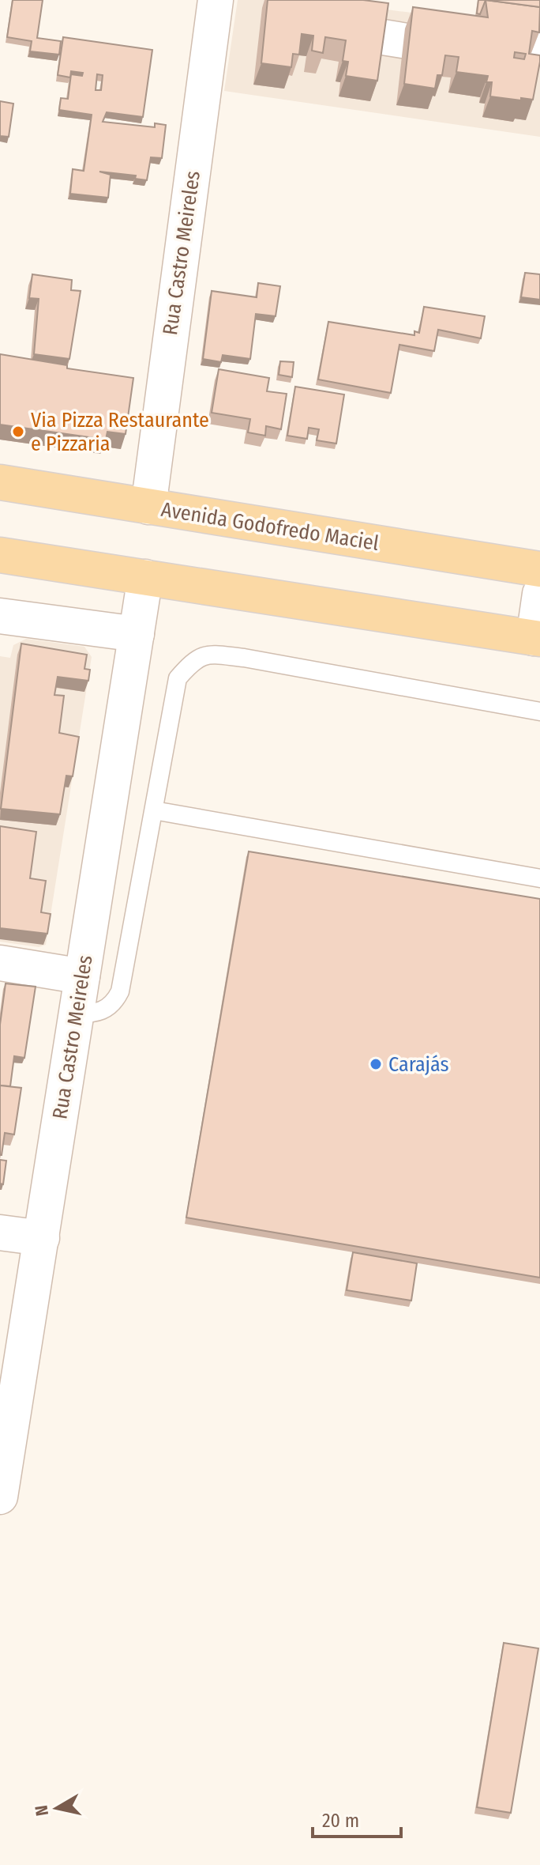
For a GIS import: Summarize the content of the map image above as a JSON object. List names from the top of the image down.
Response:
{
  "streets": {
    "main road": ["Avenida Godofredo Maciel"],
    "street": ["Rua Castro Meireles"]
  },
  "crossings": [
    ["Rua Castro Meireles", "Avenida Godofredo Maciel"]
  ],
  "places": ["Via Pizza Restaurante e Pizzaria", "Carajás"],
  "scale_bar": "20 m",
  "north": "left"
}
